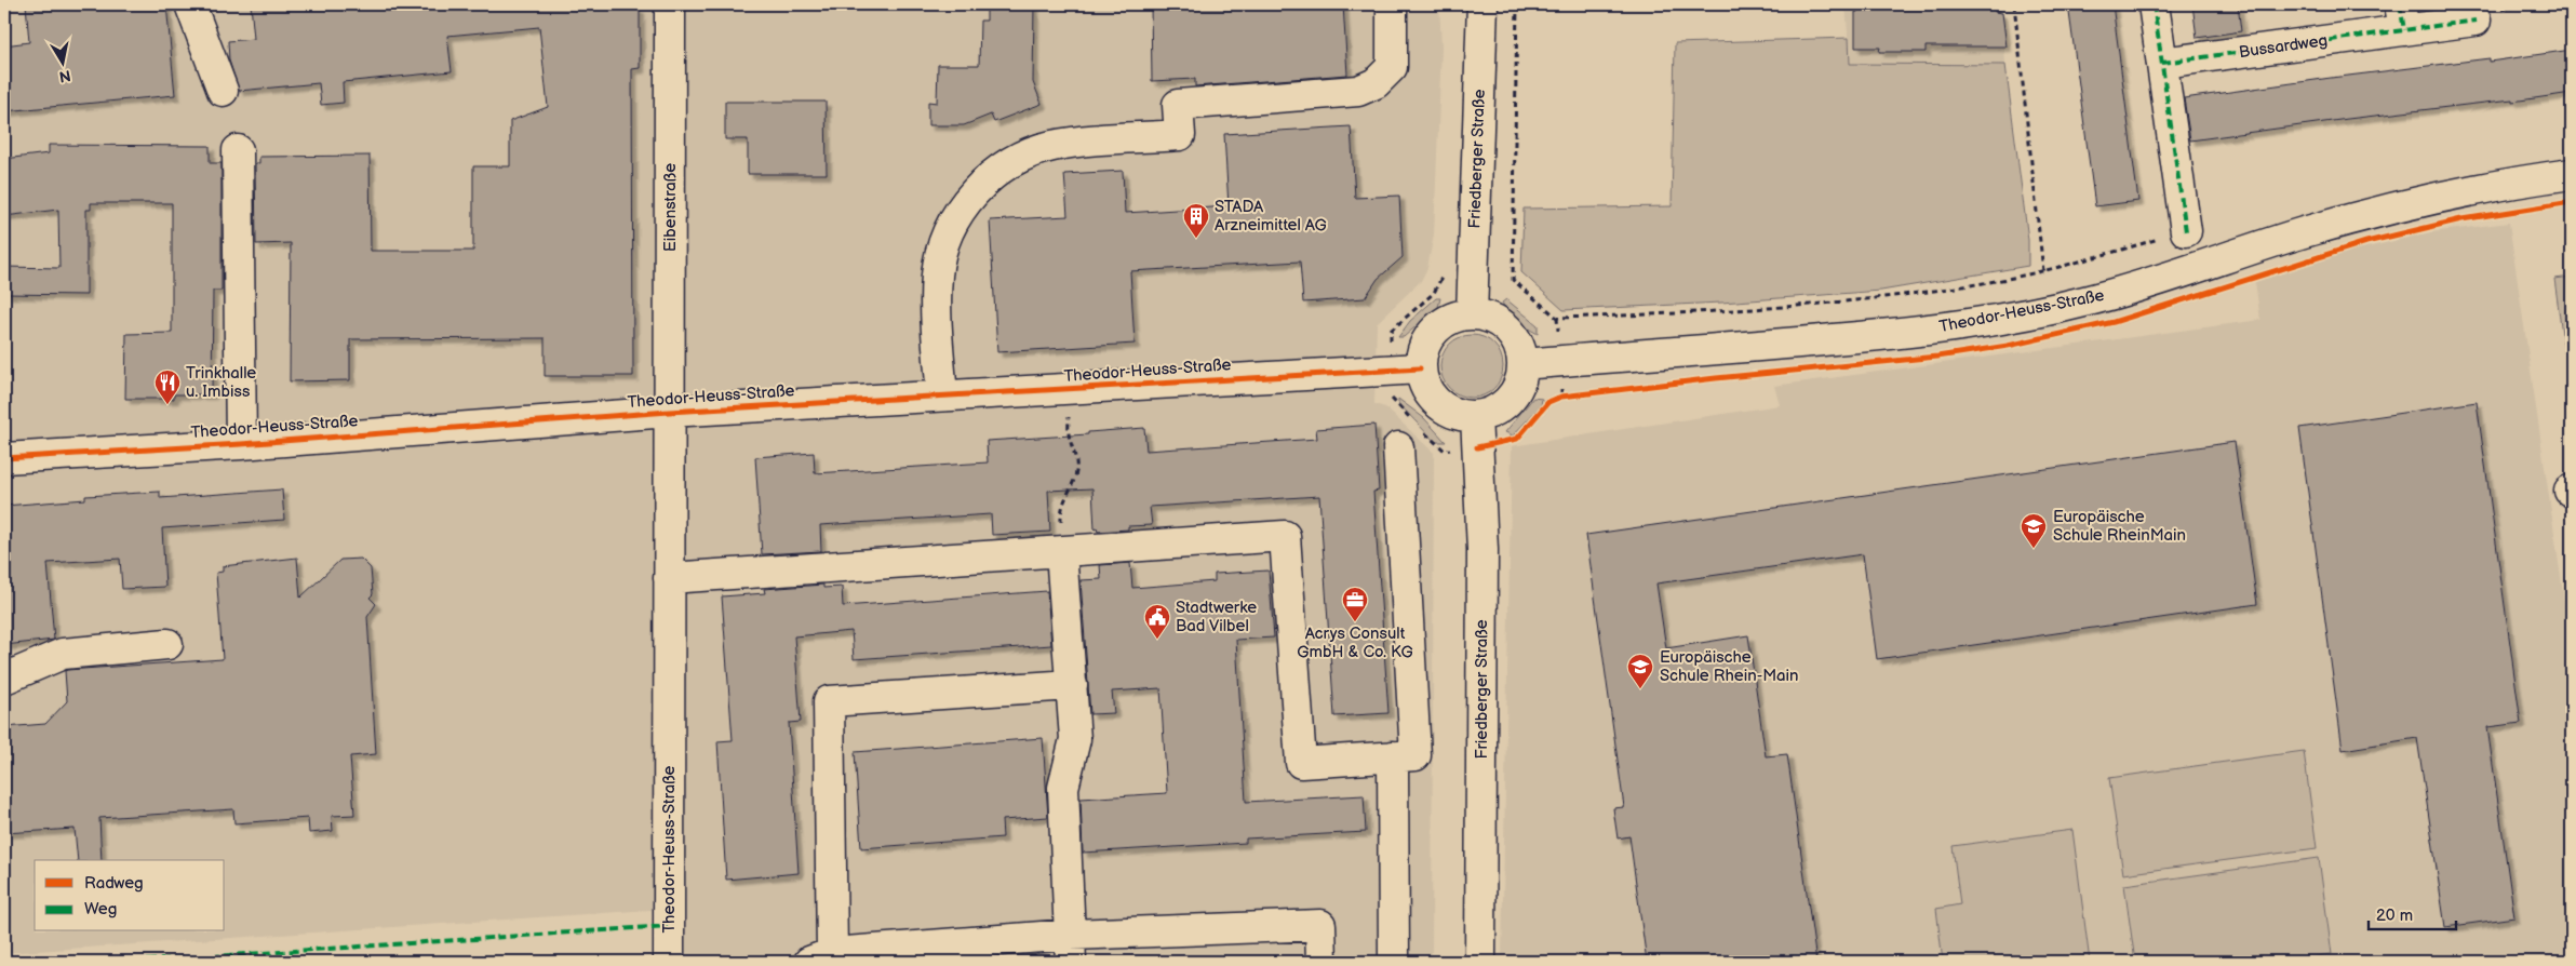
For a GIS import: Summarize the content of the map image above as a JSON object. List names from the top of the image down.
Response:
{
  "streets": {
    "street": [
      "Bussardweg",
      "Friedberger Straße",
      "Eibenstraße",
      "Theodor-Heuss-Straße"
    ]
  },
  "crossings": [
    ["Friedberger Straße", "Theodor-Heuss-Straße"],
    ["Eibenstraße", "Theodor-Heuss-Straße"]
  ],
  "places": {
    "building": ["STADA Arzneimittel AG"],
    "restaurant": ["Trinkhalle u. Imbiss"],
    "school or university": ["Europäische Schule RheinMain", "Europäische Schule Rhein-Main"],
    "office": ["Acrys Consult GmbH & Co. KG"],
    "public building": ["Stadtwerke Bad Vilbel"]
  },
  "legend": ["Radweg", "Weg"],
  "scale_bar": "20 m",
  "north": "bottom"
}
